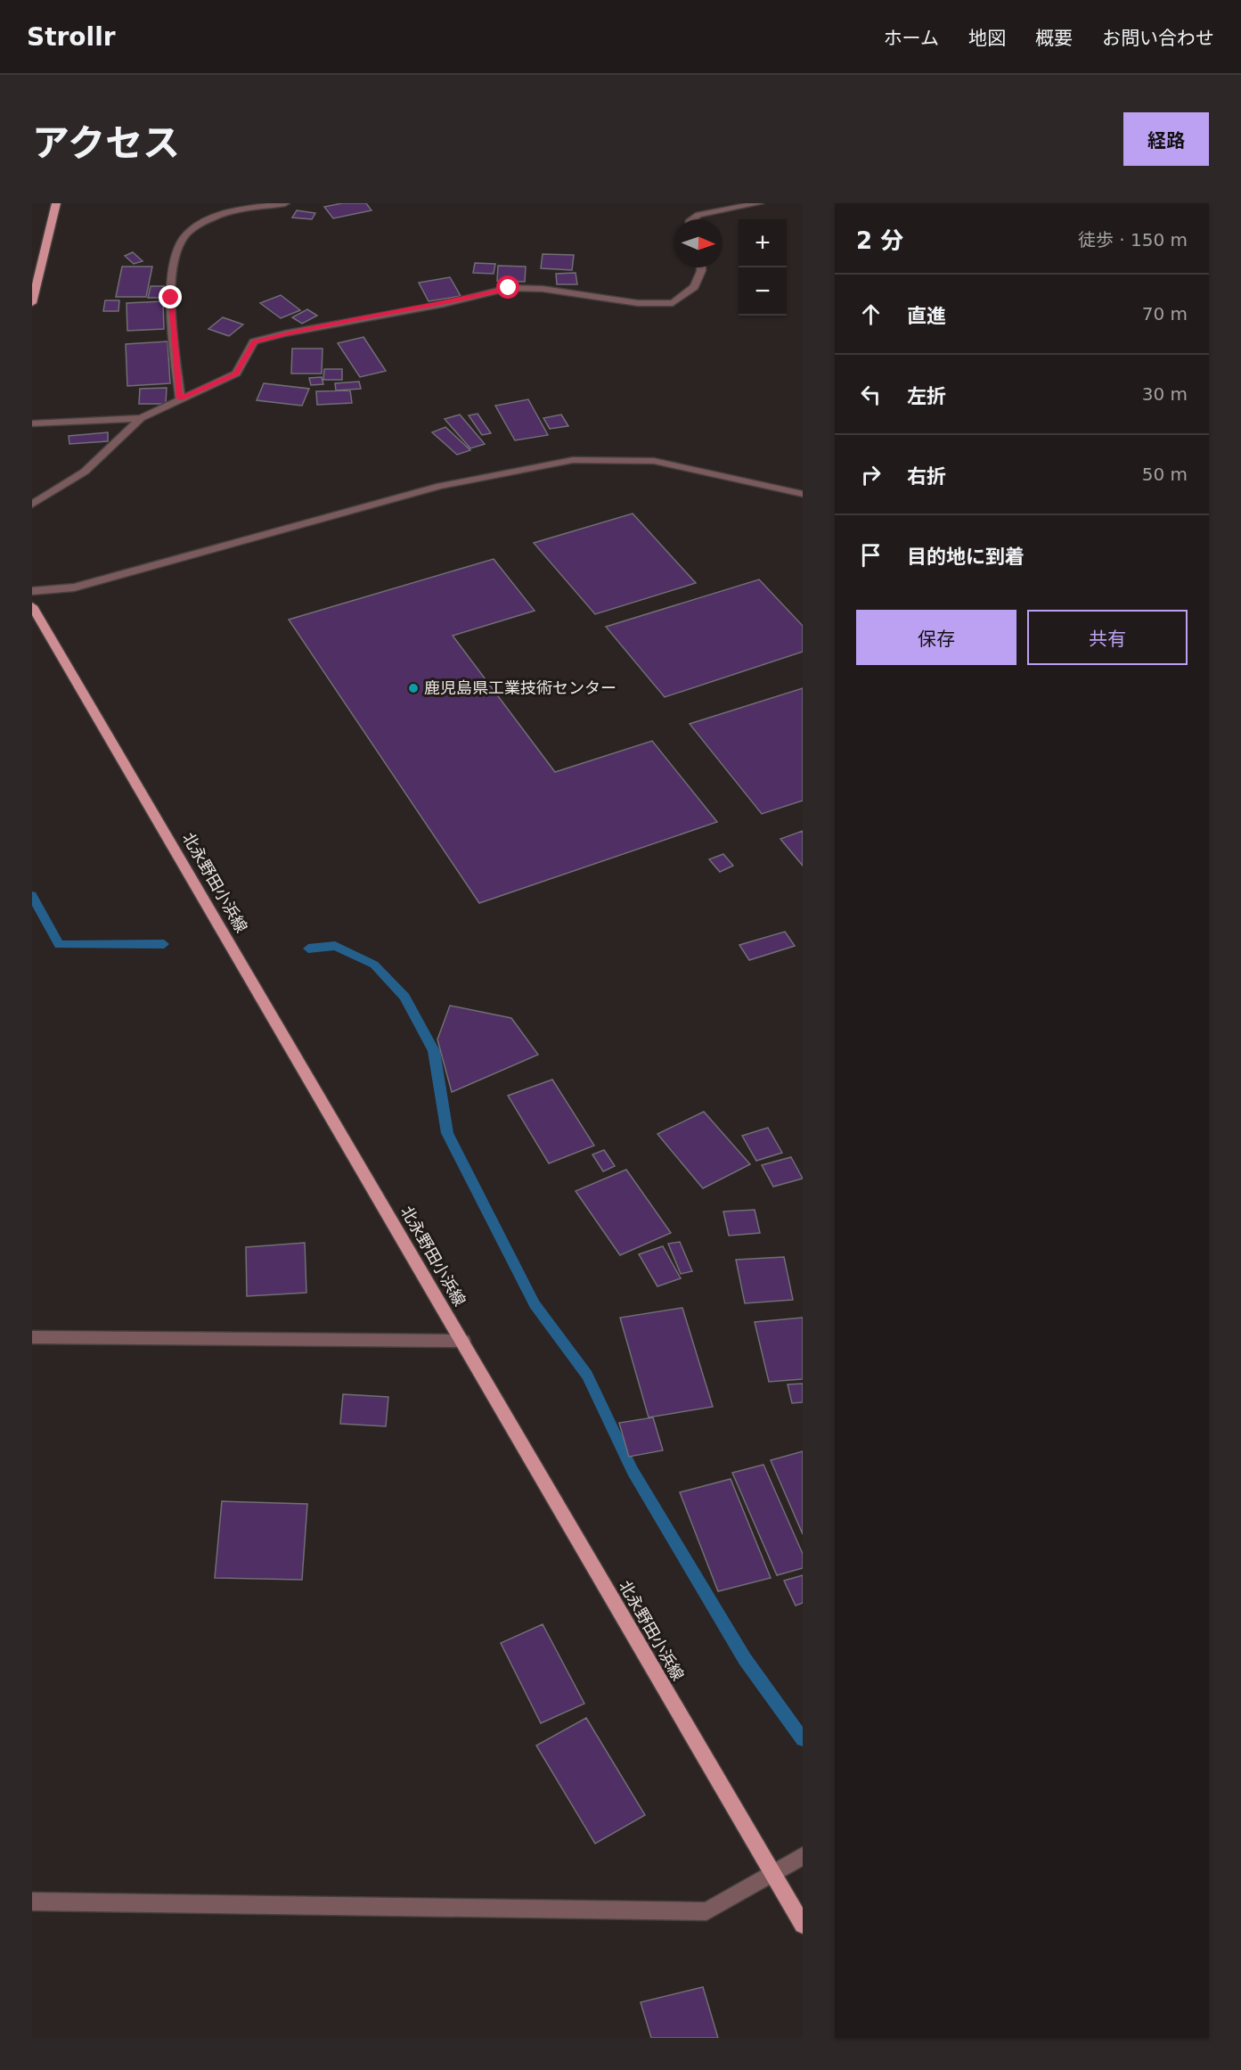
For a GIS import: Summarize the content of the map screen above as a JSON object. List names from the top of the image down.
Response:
{
  "streets": {
    "main road": ["北永野田小浜線"]
  },
  "places": ["鹿児島県工業技術センター"],
  "north": "right",
  "page": {
    "header": "Strollr",
    "nav": [
      "ホーム",
      "地図",
      "概要",
      "お問い合わせ"
    ],
    "title": "アクセス",
    "buttons": [
      "経路",
      ["保存", "共有"]
    ],
    "heading": ["2 分", "徒歩 · 150 m"],
    "map_buttons": ["+", "−"],
    "list": [
      ["直進", "70 m"],
      ["左折", "30 m"],
      ["右折", "50 m"],
      "目的地に到着"
    ]
  }
}
